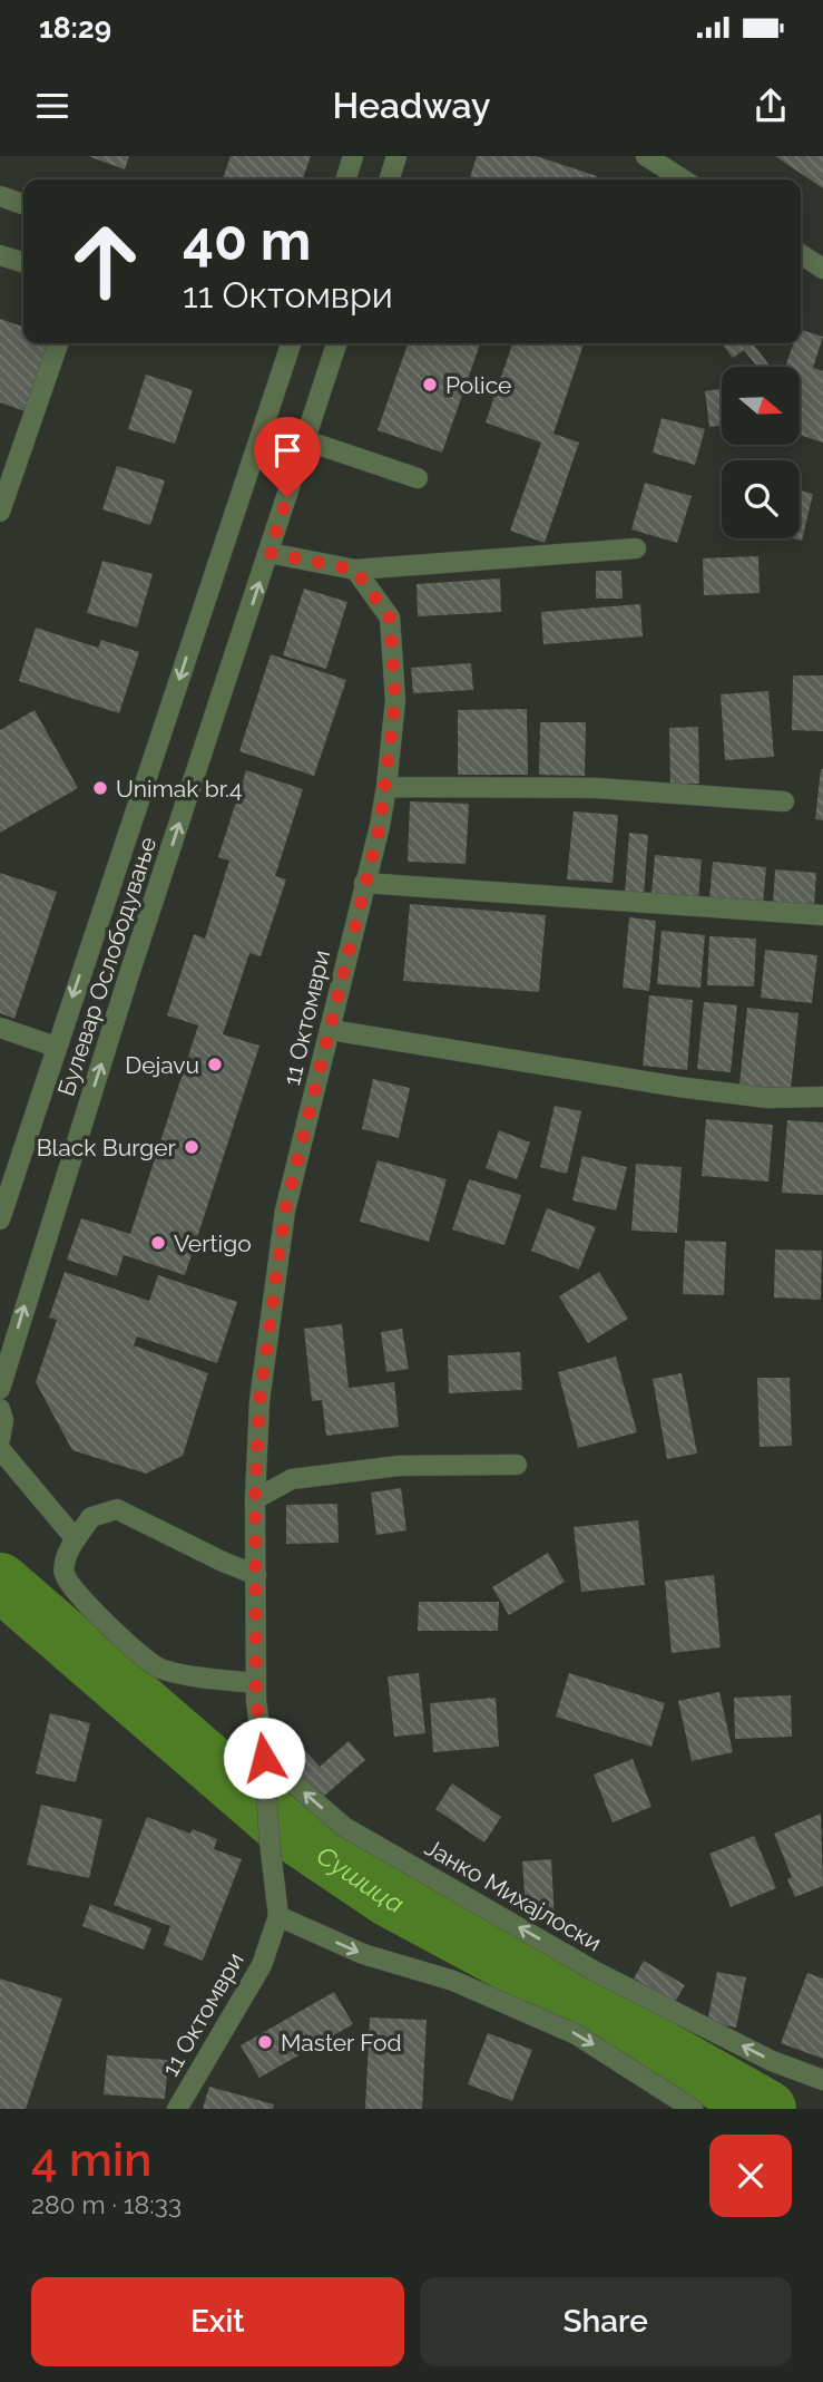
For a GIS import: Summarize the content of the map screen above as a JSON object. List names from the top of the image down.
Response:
{
  "streets": {
    "street": ["Булевар Ослободување", "11 Октомври", "Јанко Михајлоски"]
  },
  "crossings": [
    ["11 Октомври", "Јанко Михајлоски"]
  ],
  "water": ["Сушица"],
  "places": [
    "Police",
    "Unimak br.4",
    "Dejavu",
    "Black Burger",
    "Vertigo",
    "Master Fod"
  ],
  "north": "right",
  "page": {
    "status": "18:29",
    "header": "Headway",
    "turn": ["40 m", "11 Октомври"],
    "heading": ["4 min", "280 m · 18:33"],
    "buttons": ["Exit", "Share"]
  }
}
